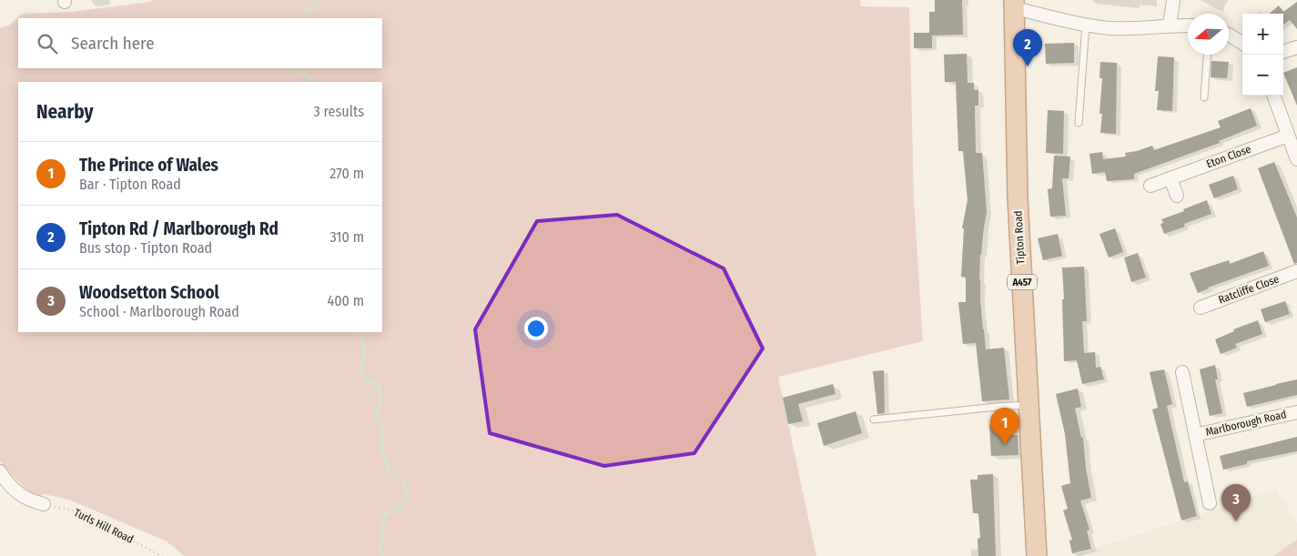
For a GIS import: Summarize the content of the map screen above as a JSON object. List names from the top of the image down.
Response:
{
  "streets": {
    "main road": ["Tipton Road", "A457"],
    "street": ["Eton Close", "Ratcliffe Close", "Marlborough Road"],
    "path": ["Turls Hill Road"]
  },
  "north": "left",
  "page": {
    "map_buttons": ["+", "−"],
    "search": "Search here",
    "pins": ["2", "1", "3"],
    "heading": ["Nearby", "3 results"],
    "list": [
      {
        "mark": "1",
        "name": "The Prince of Wales",
        "note": "Bar · Tipton Road",
        "value": "270 m"
      },
      {
        "mark": "2",
        "name": "Tipton Rd / Marlborough Rd",
        "note": "Bus stop · Tipton Road",
        "value": "310 m"
      },
      {
        "mark": "3",
        "name": "Woodsetton School",
        "note": "School · Marlborough Road",
        "value": "400 m"
      }
    ]
  }
}
